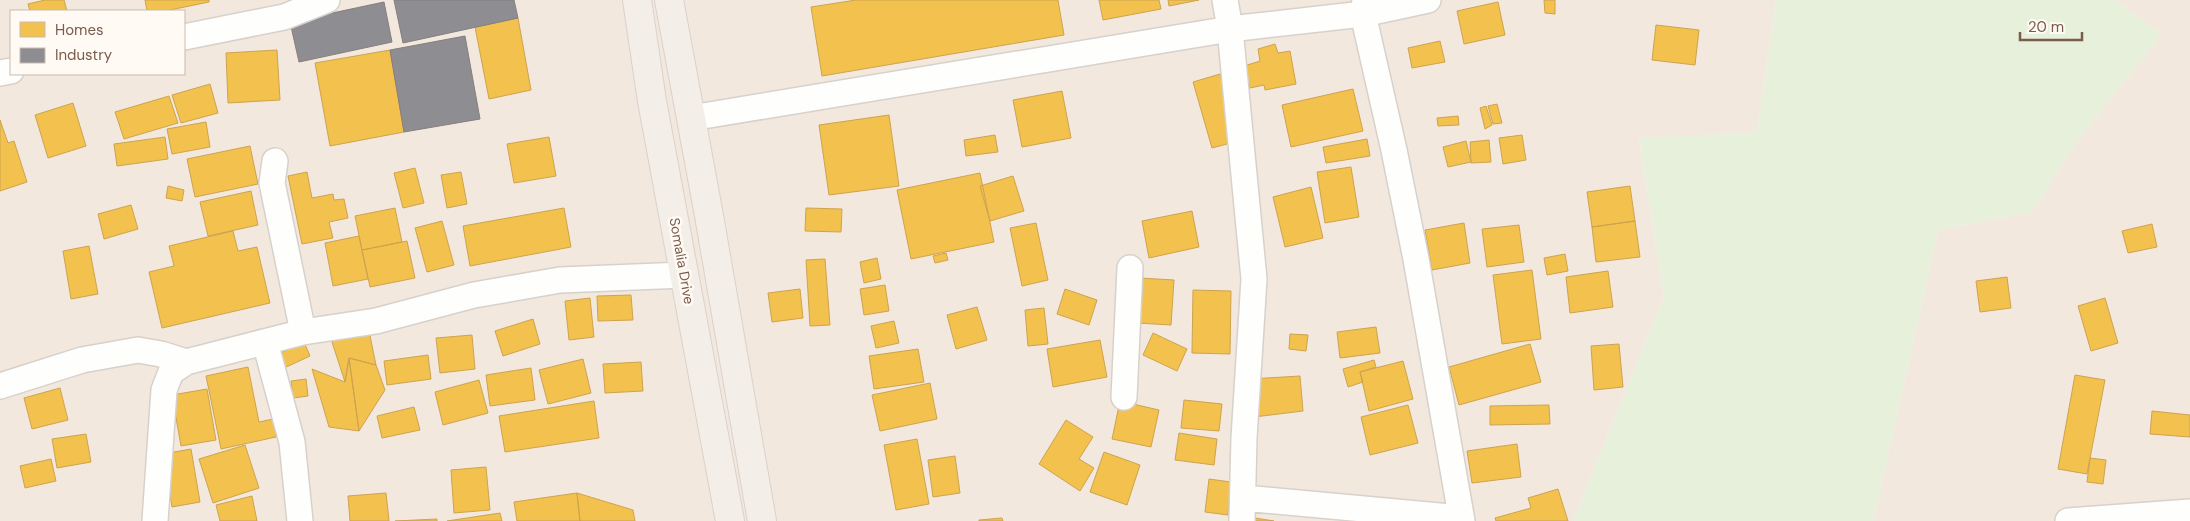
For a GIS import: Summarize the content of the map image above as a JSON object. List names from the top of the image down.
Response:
{
  "streets": {
    "main road": ["Somalia Drive"]
  },
  "legend": ["Homes", "Industry"],
  "scale_bar": "20 m"
}
